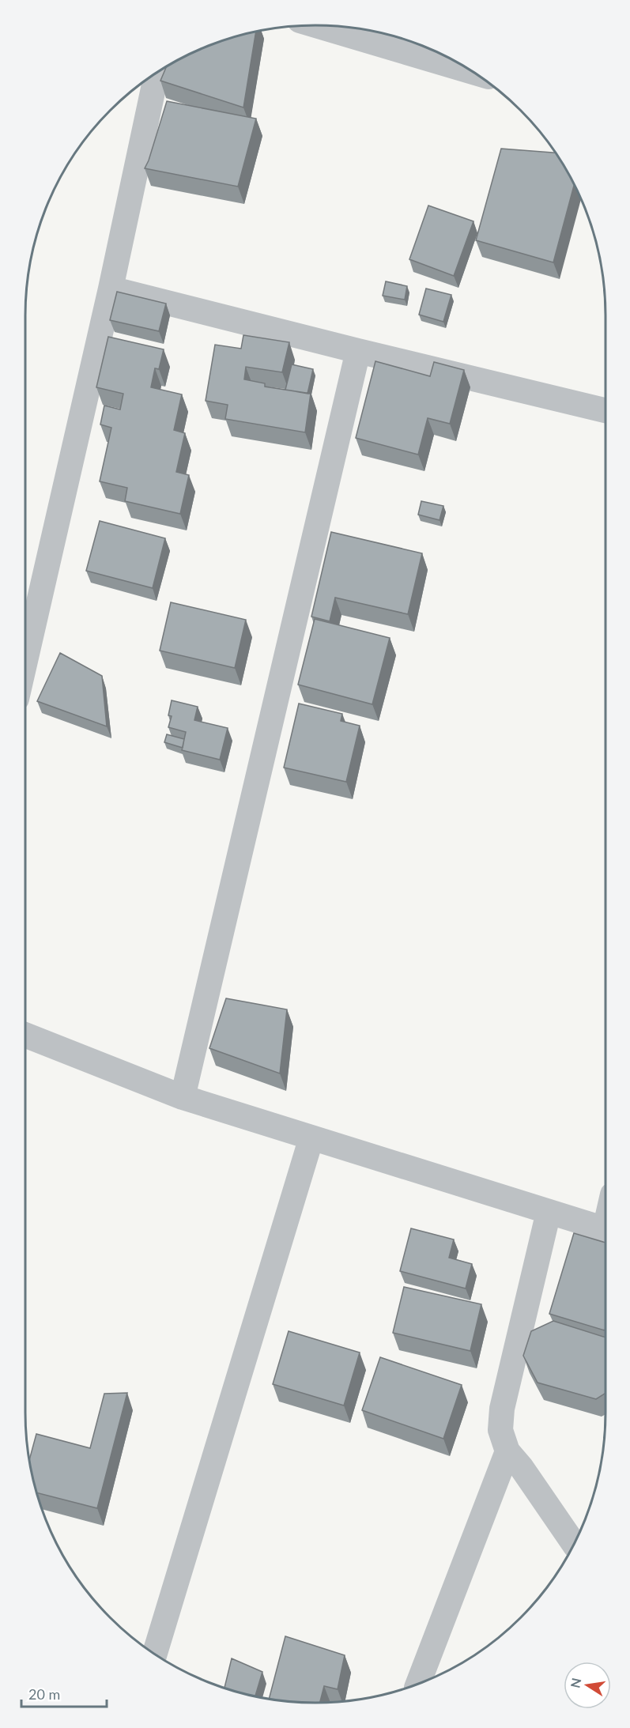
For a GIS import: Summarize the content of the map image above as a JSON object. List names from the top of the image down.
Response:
{
  "scale_bar": "20 m",
  "north": "left"
}
